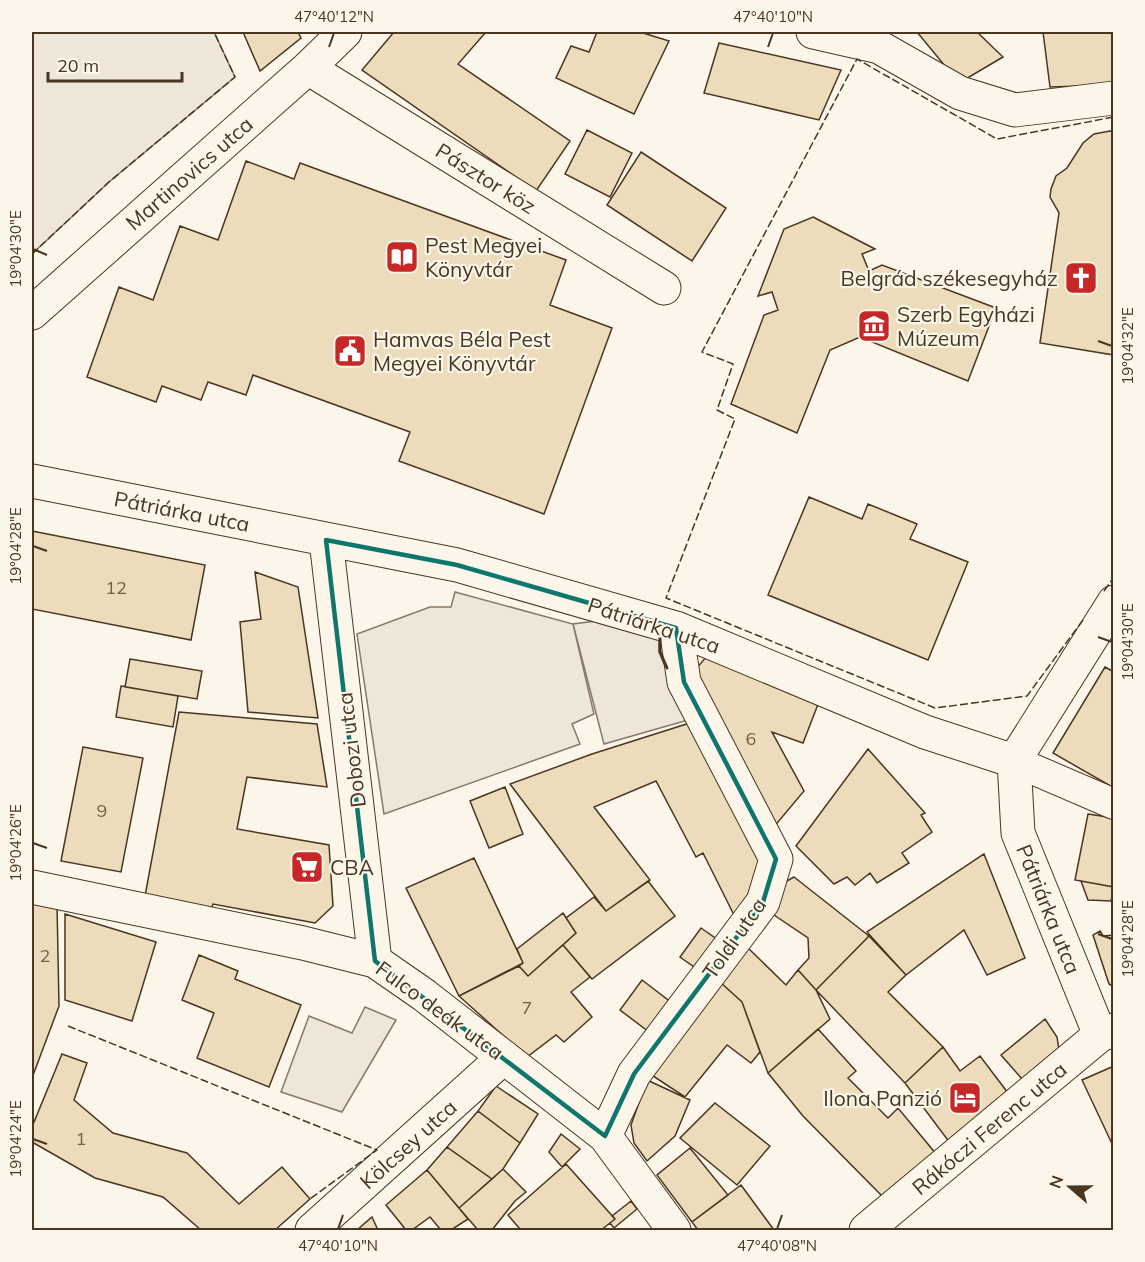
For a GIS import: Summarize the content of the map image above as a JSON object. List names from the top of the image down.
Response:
{
  "streets": {
    "street": [
      "Martinovics utca",
      "Pásztor köz",
      "Pátriárka utca",
      "Dobozi utca",
      "Toldi utca",
      "Fulco deák utca",
      "Rákóczi Ferenc utca",
      "Kölcsey utca"
    ]
  },
  "crossings": [
    ["Martinovics utca", "Pásztor köz"],
    ["Pátriárka utca", "Dobozi utca"],
    ["Pátriárka utca", "Toldi utca"],
    ["Pátriárka utca", "Rákóczi Ferenc utca"],
    ["Dobozi utca", "Fulco deák utca"],
    ["Toldi utca", "Fulco deák utca"],
    ["Fulco deák utca", "Kölcsey utca"]
  ],
  "places": {
    "library": ["Pest Megyei Könyvtár"],
    "church": ["Belgrád székesegyház"],
    "museum": ["Szerb Egyházi Múzeum"],
    "public building": ["Hamvas Béla Pest Megyei Könyvtár"],
    "supermarket": ["CBA"],
    "hotel": ["Ilona Panzió"]
  },
  "house_numbers": [
    "12",
    "6",
    "9",
    "2",
    "7",
    "1"
  ],
  "scale_bar": "20 m",
  "north": "left",
  "coordinates": [
    "47°40'12\"N",
    "47°40'10\"N",
    "19°04'30\"E",
    "19°04'32\"E",
    "19°04'28\"E",
    "19°04'26\"E",
    "19°04'24\"E",
    "47°40'08\"N"
  ]
}
